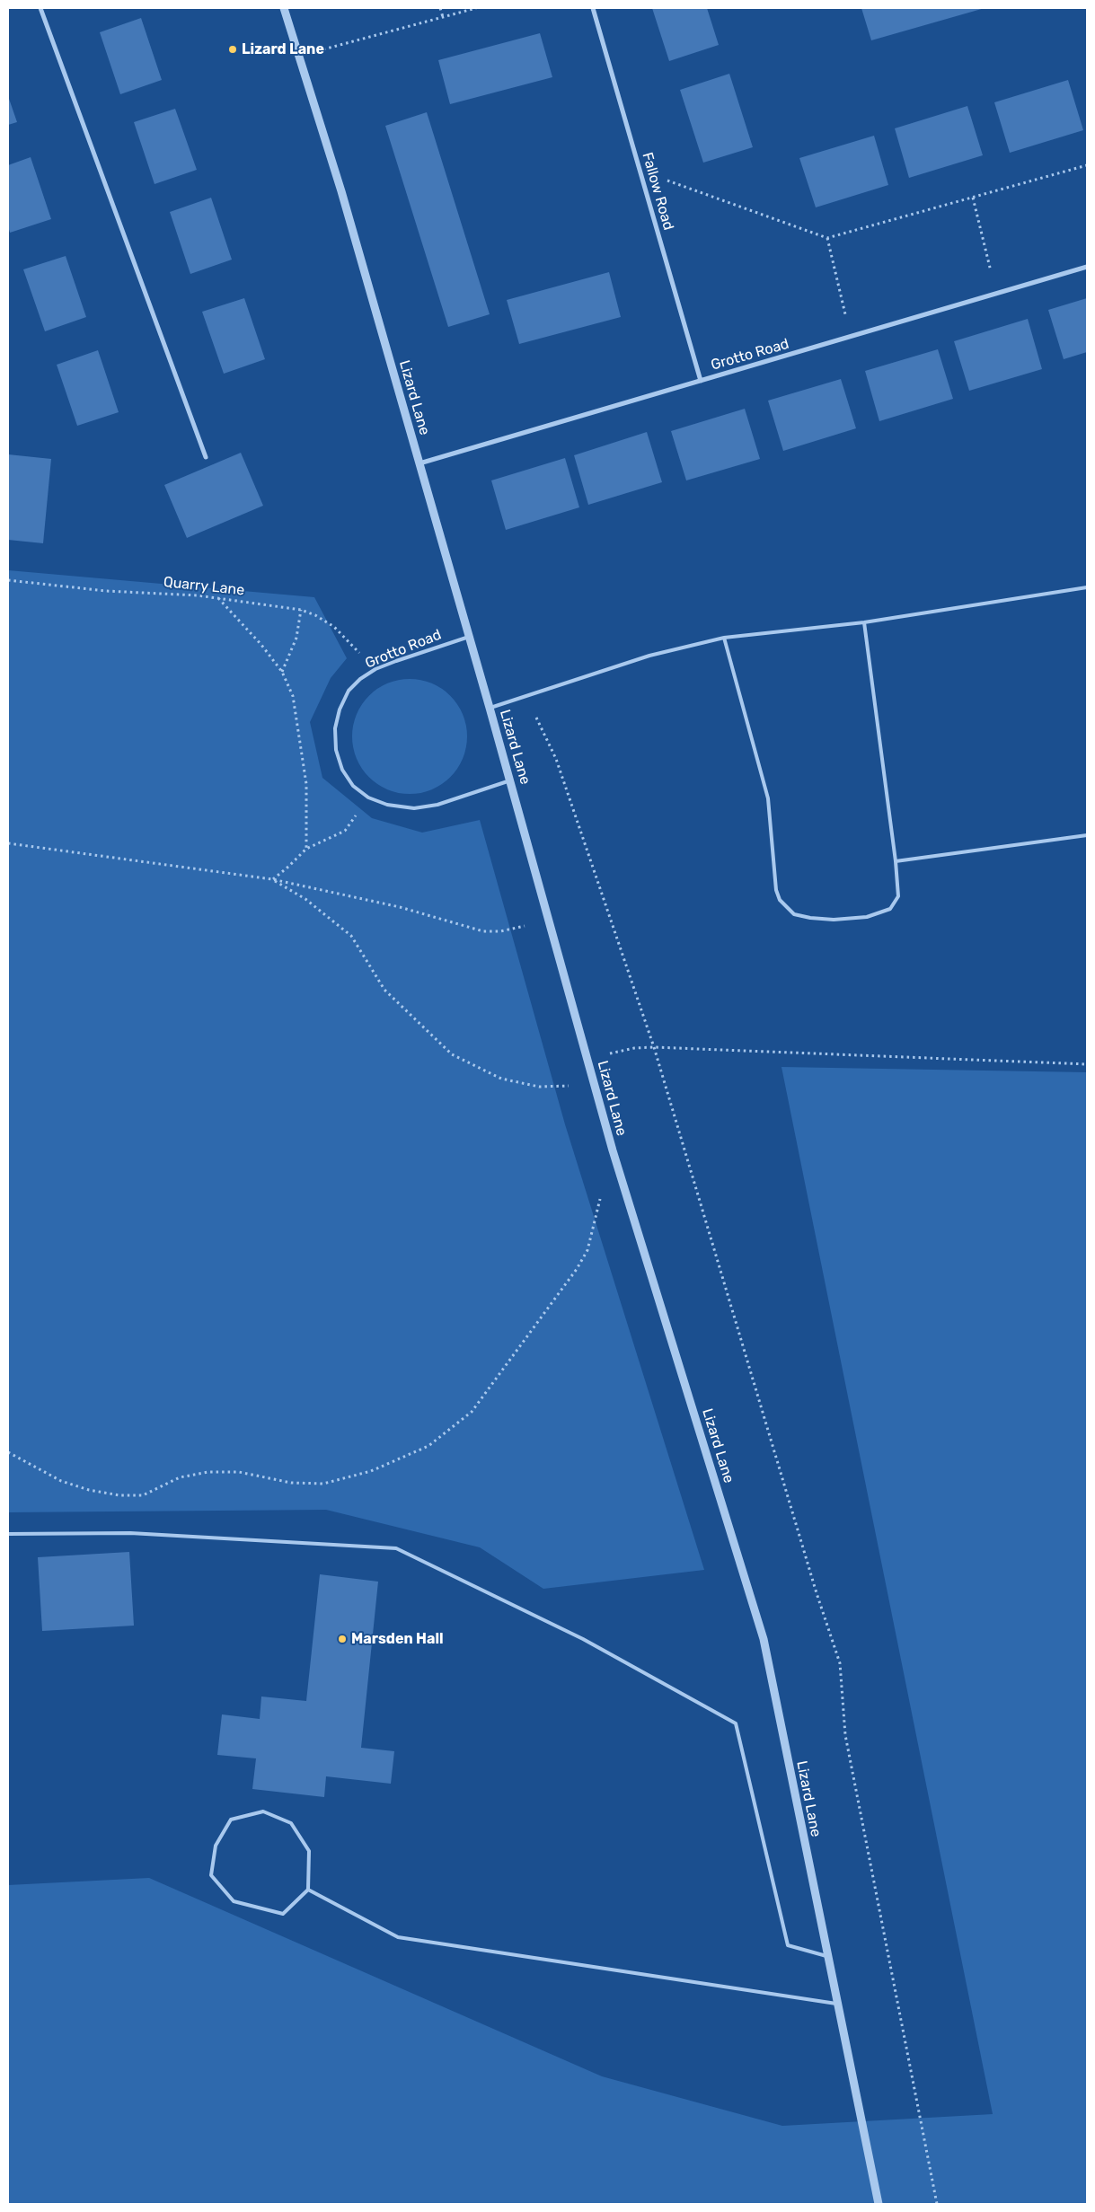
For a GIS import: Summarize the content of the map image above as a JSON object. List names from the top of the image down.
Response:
{
  "streets": {
    "street": ["Fallow Road", "Grotto Road", "Lizard Lane"],
    "path": ["Quarry Lane"]
  },
  "crossings": [
    ["Fallow Road", "Grotto Road"],
    ["Grotto Road", "Lizard Lane"],
    ["Grotto Road", "Quarry Lane"]
  ],
  "places": ["Lizard Lane", "Marsden Hall"]
}
